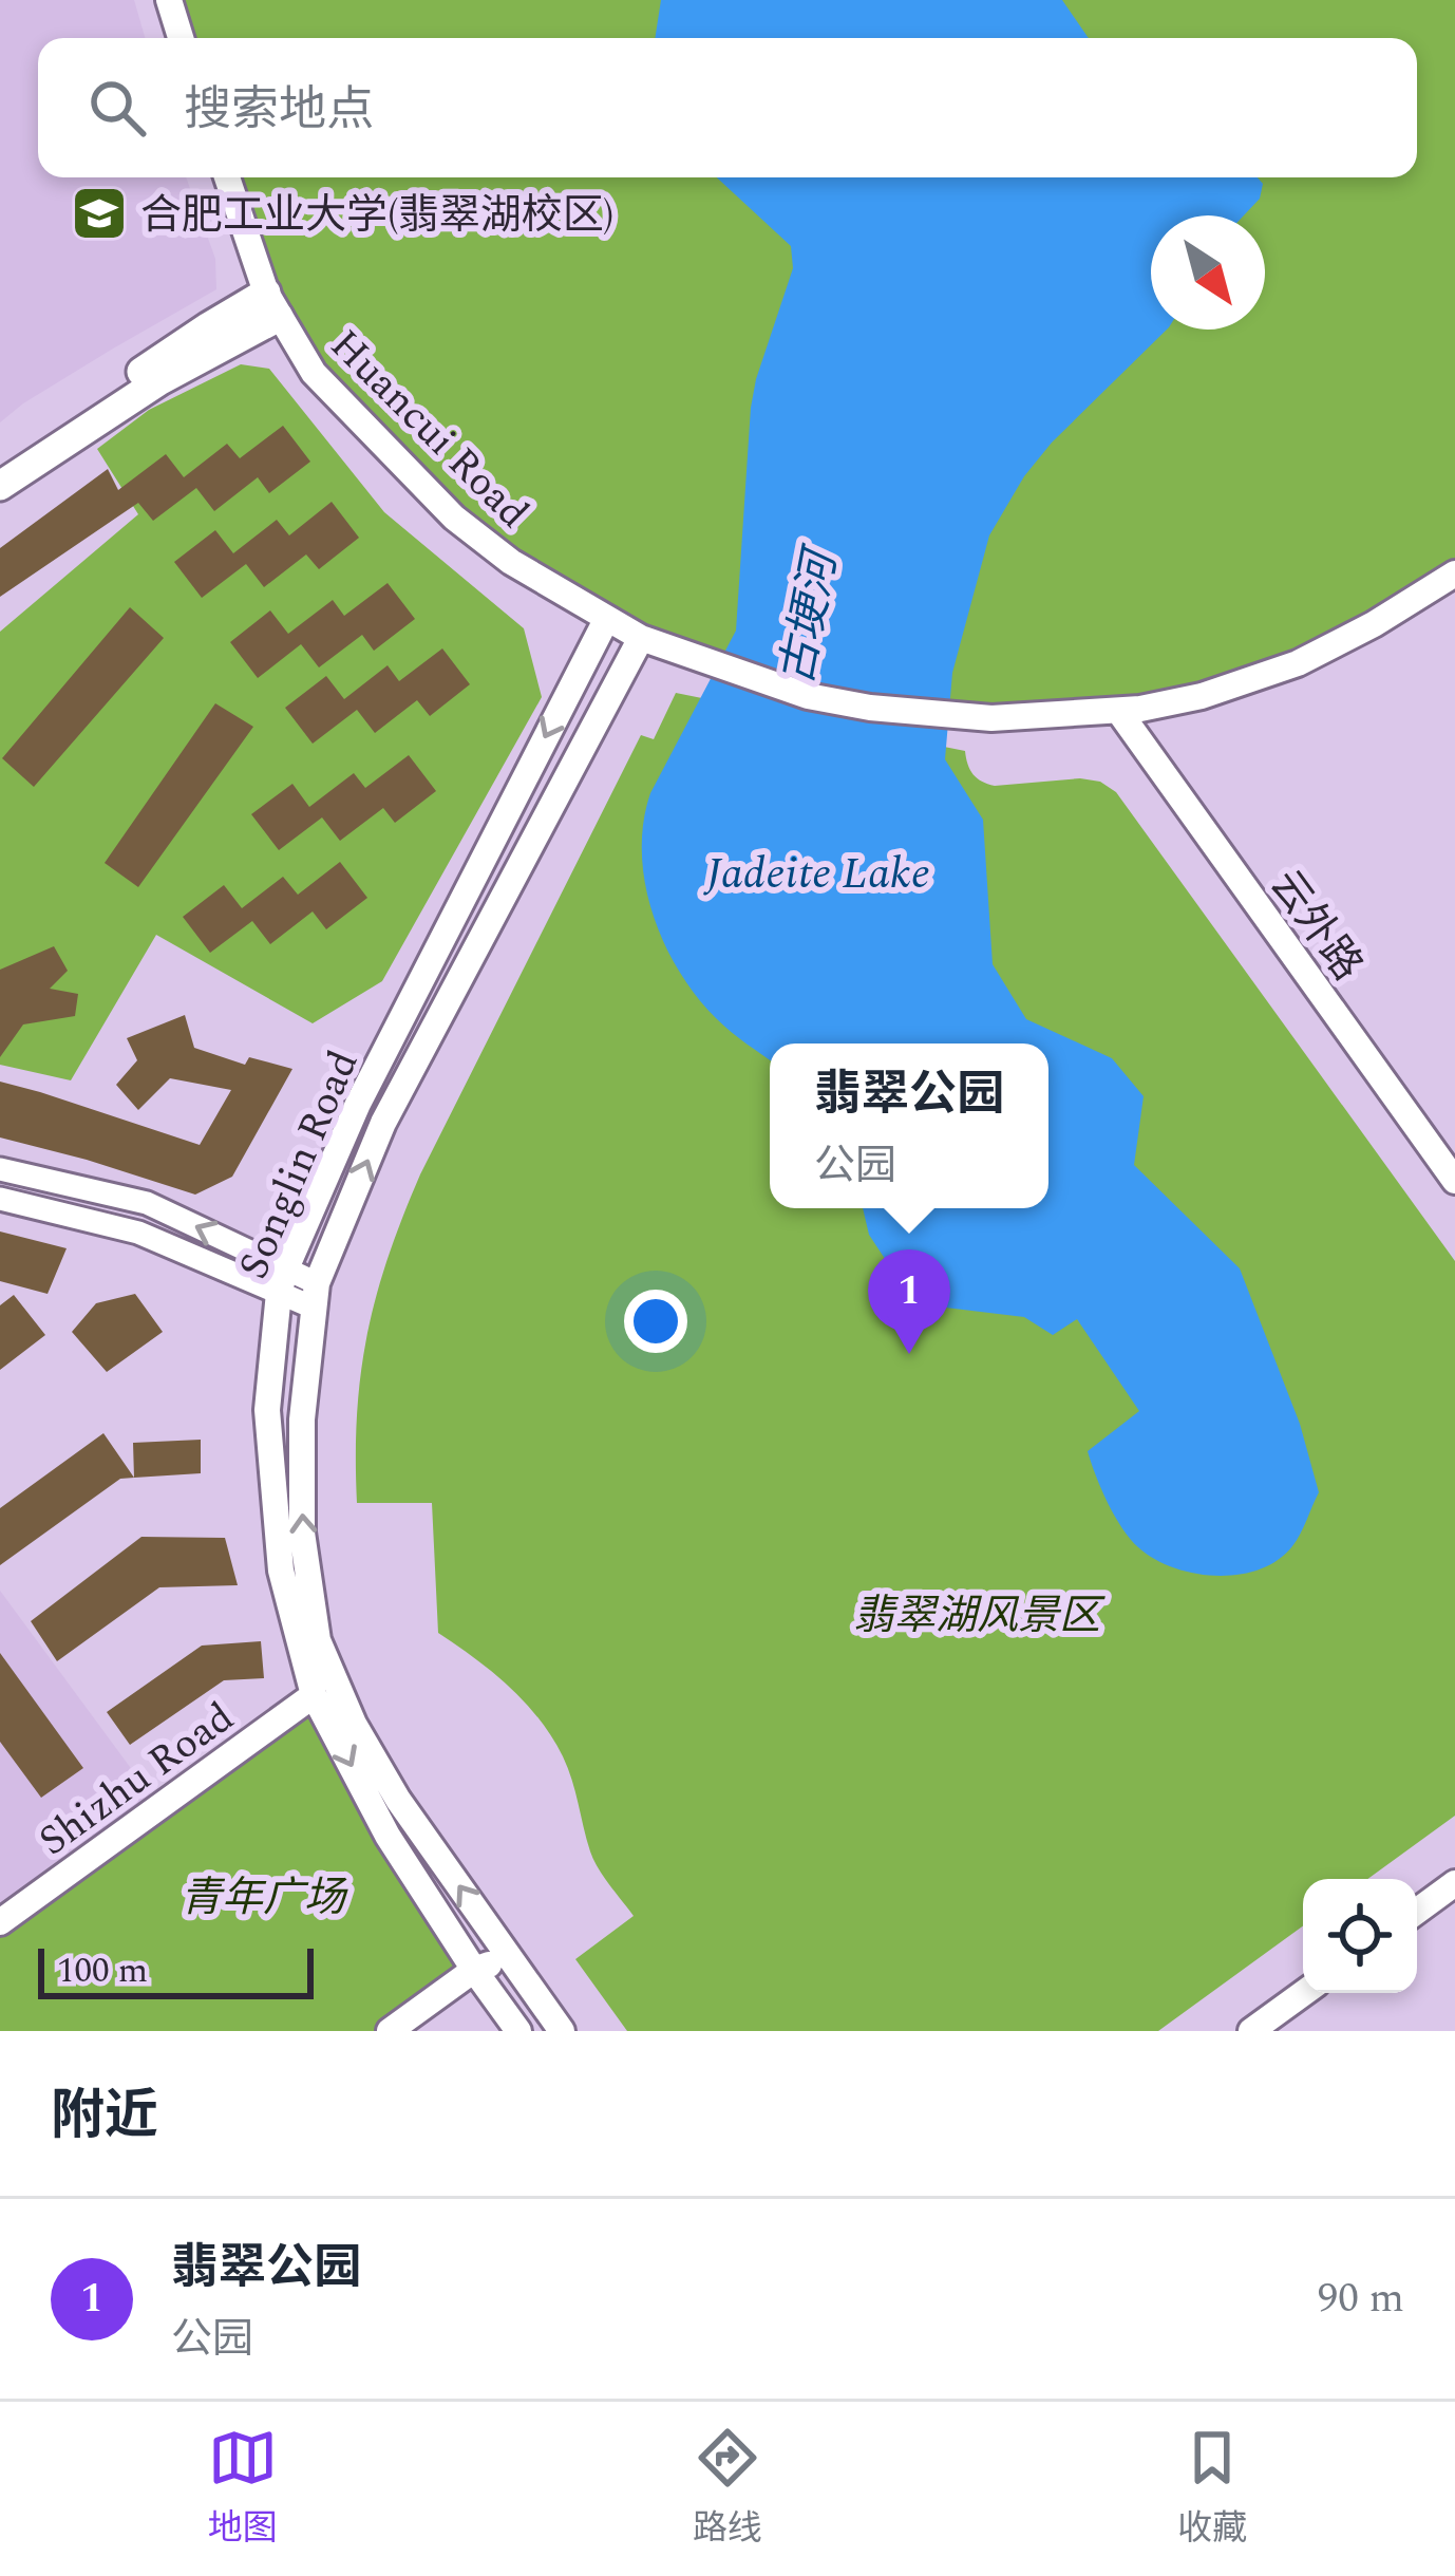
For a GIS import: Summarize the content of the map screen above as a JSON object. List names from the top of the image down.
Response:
{
  "streets": {
    "street": [
      "Huancui Road",
      "云外路",
      "Songlin Road",
      "Shizhu Road"
    ]
  },
  "crossings": [
    ["Huancui Road", "云外路"],
    ["Huancui Road", "Songlin Road"],
    ["Songlin Road", "Shizhu Road"]
  ],
  "water": ["古埂河", "Jadeite Lake"],
  "parks": ["翡翠湖风景区", "青年广场"],
  "places": {
    "school or university": ["合肥工业大学(翡翠湖校区)"]
  },
  "scale_bar": "100 m",
  "north": "bottom right",
  "page": {
    "search": "搜索地点",
    "popup": ["翡翠公园", "公园"],
    "pins": "1",
    "scale": "100 m",
    "heading": "附近",
    "list": [
      {
        "mark": "1",
        "name": "翡翠公园",
        "note": "公园",
        "value": "90 m"
      }
    ],
    "nav": ["地图", "路线", "收藏"]
  }
}
